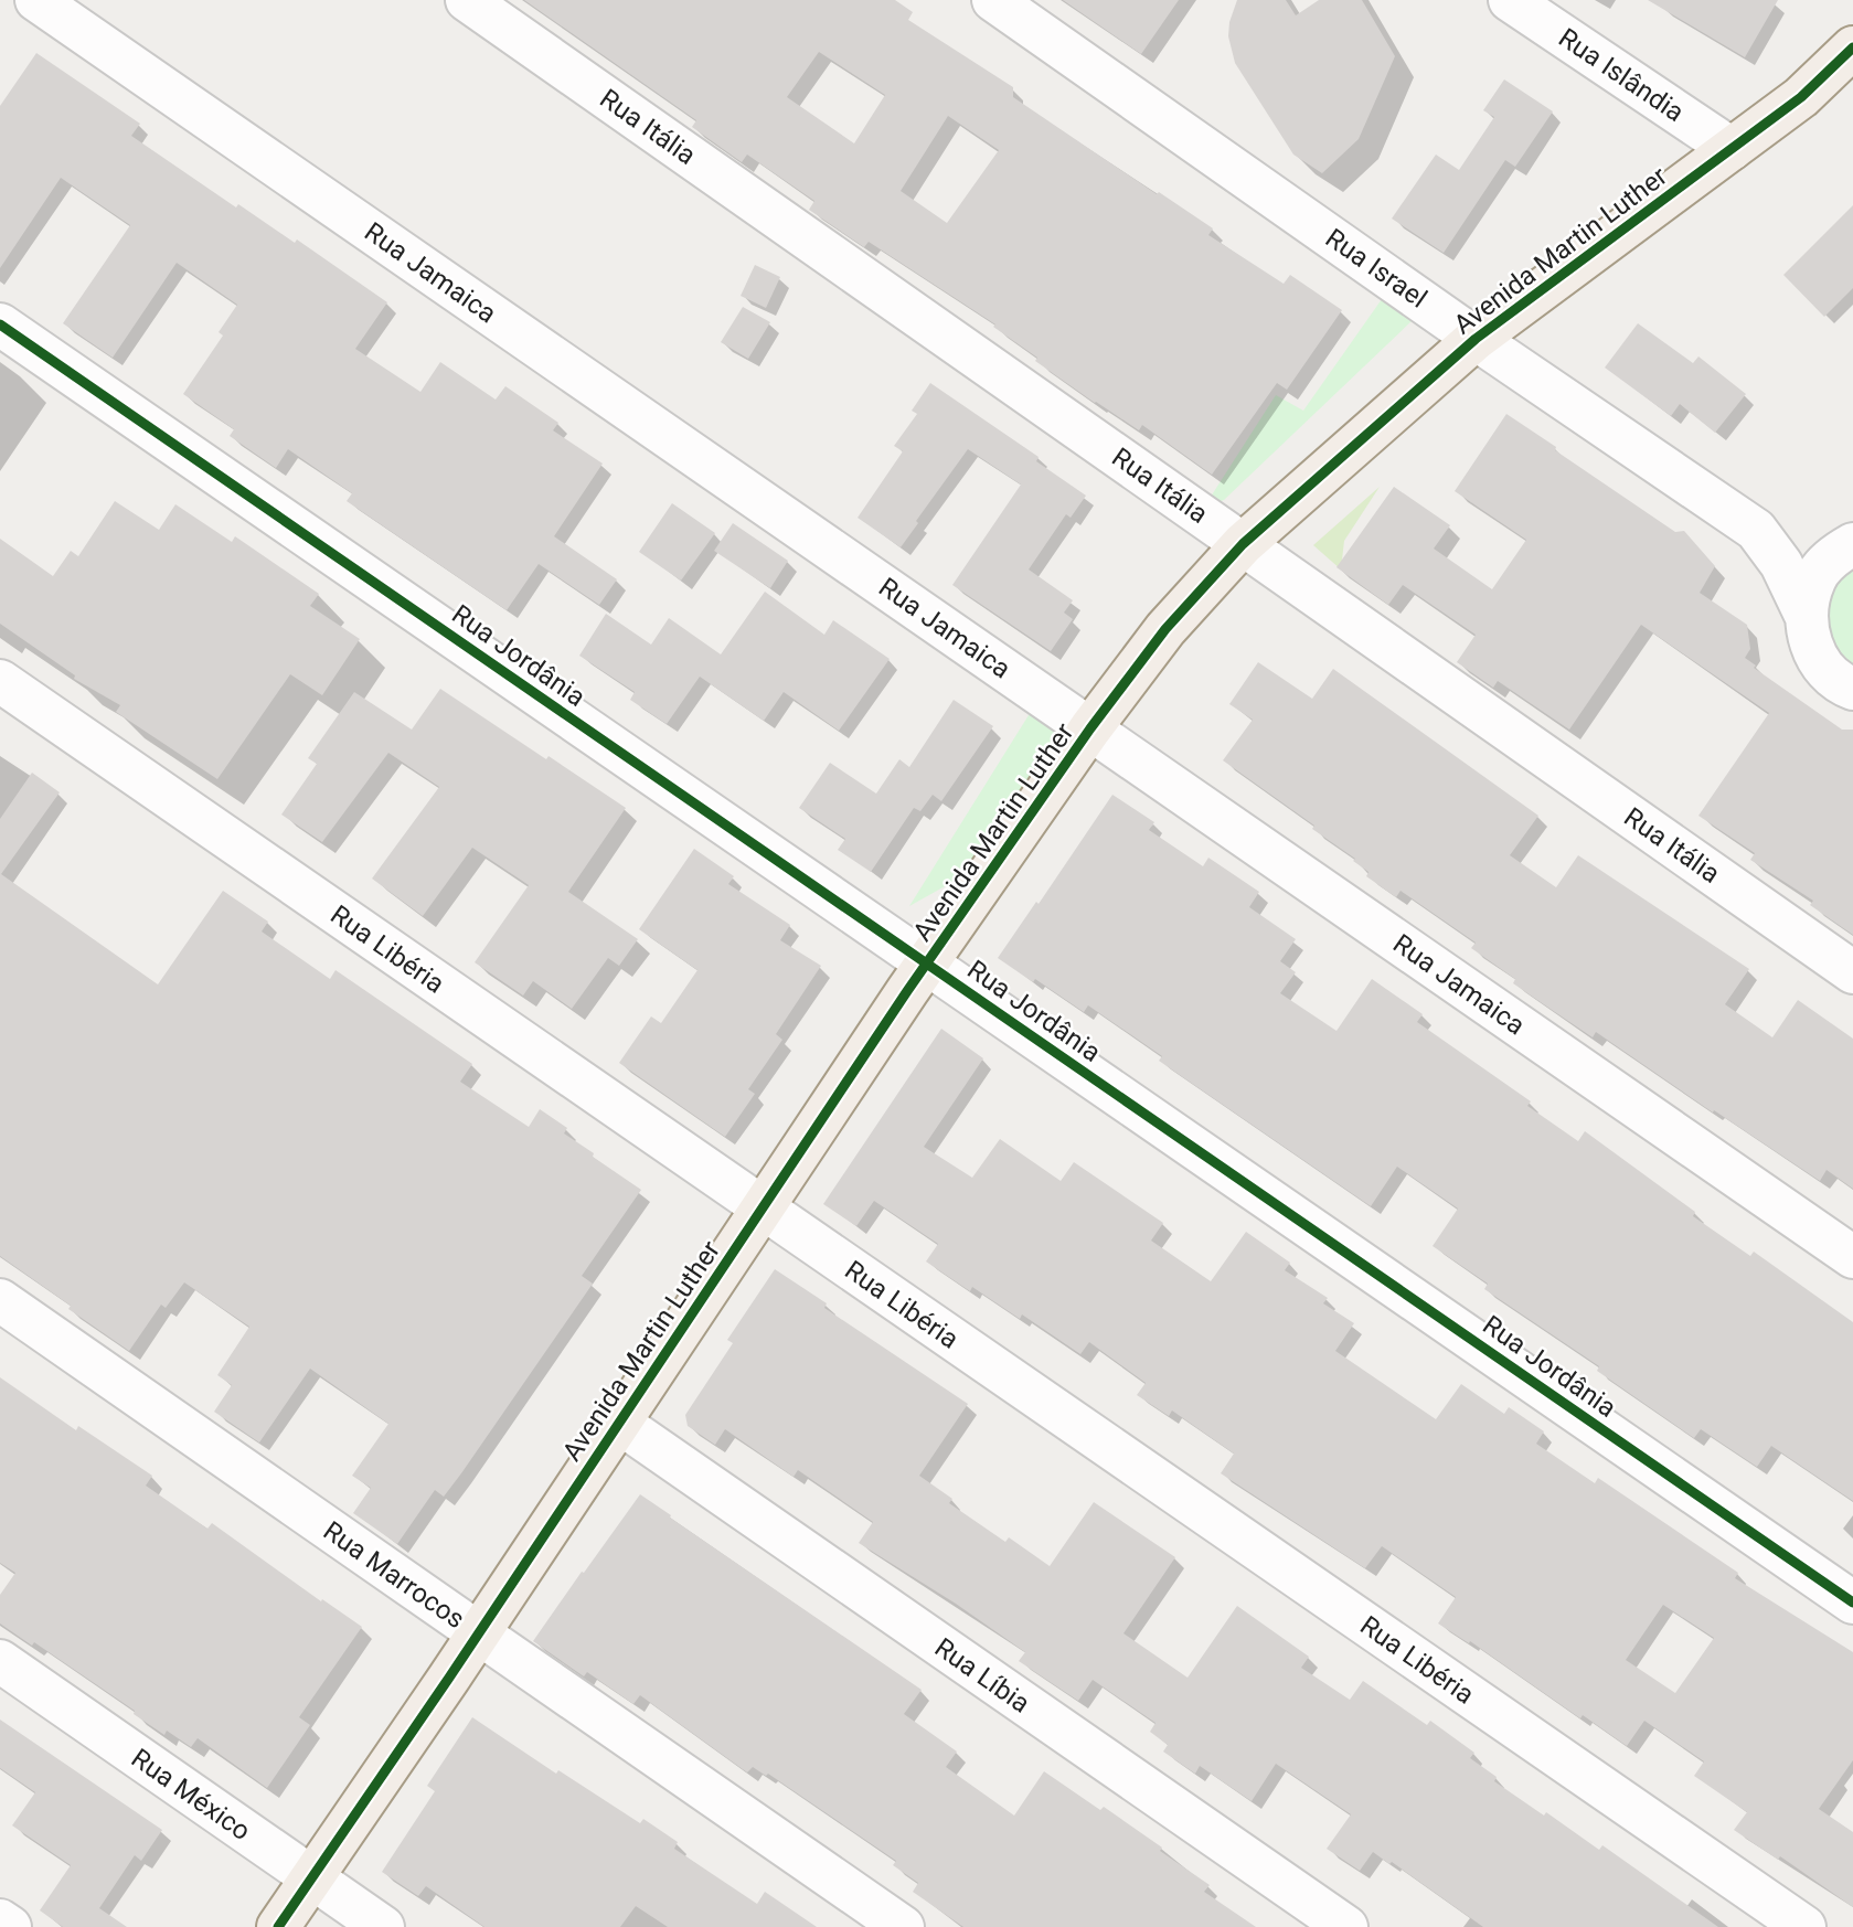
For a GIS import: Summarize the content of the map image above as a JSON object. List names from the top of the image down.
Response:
{
  "streets": {
    "main road": ["Avenida Martin Luther"],
    "street": [
      "Rua Islândia",
      "Rua Itália",
      "Rua Israel",
      "Rua Jamaica",
      "Rua Jordânia",
      "Rua Libéria",
      "Rua Marrocos",
      "Rua Líbia",
      "Rua México"
    ]
  },
  "crossings": [
    ["Rua Islândia", "Avenida Martin Luther"],
    ["Rua Itália", "Avenida Martin Luther"],
    ["Avenida Martin Luther", "Rua Israel"],
    ["Avenida Martin Luther", "Rua Jamaica"],
    ["Avenida Martin Luther", "Rua Jordânia"],
    ["Avenida Martin Luther", "Rua Libéria"],
    ["Avenida Martin Luther", "Rua Marrocos"],
    ["Avenida Martin Luther", "Rua Líbia"],
    ["Avenida Martin Luther", "Rua México"]
  ]
}
